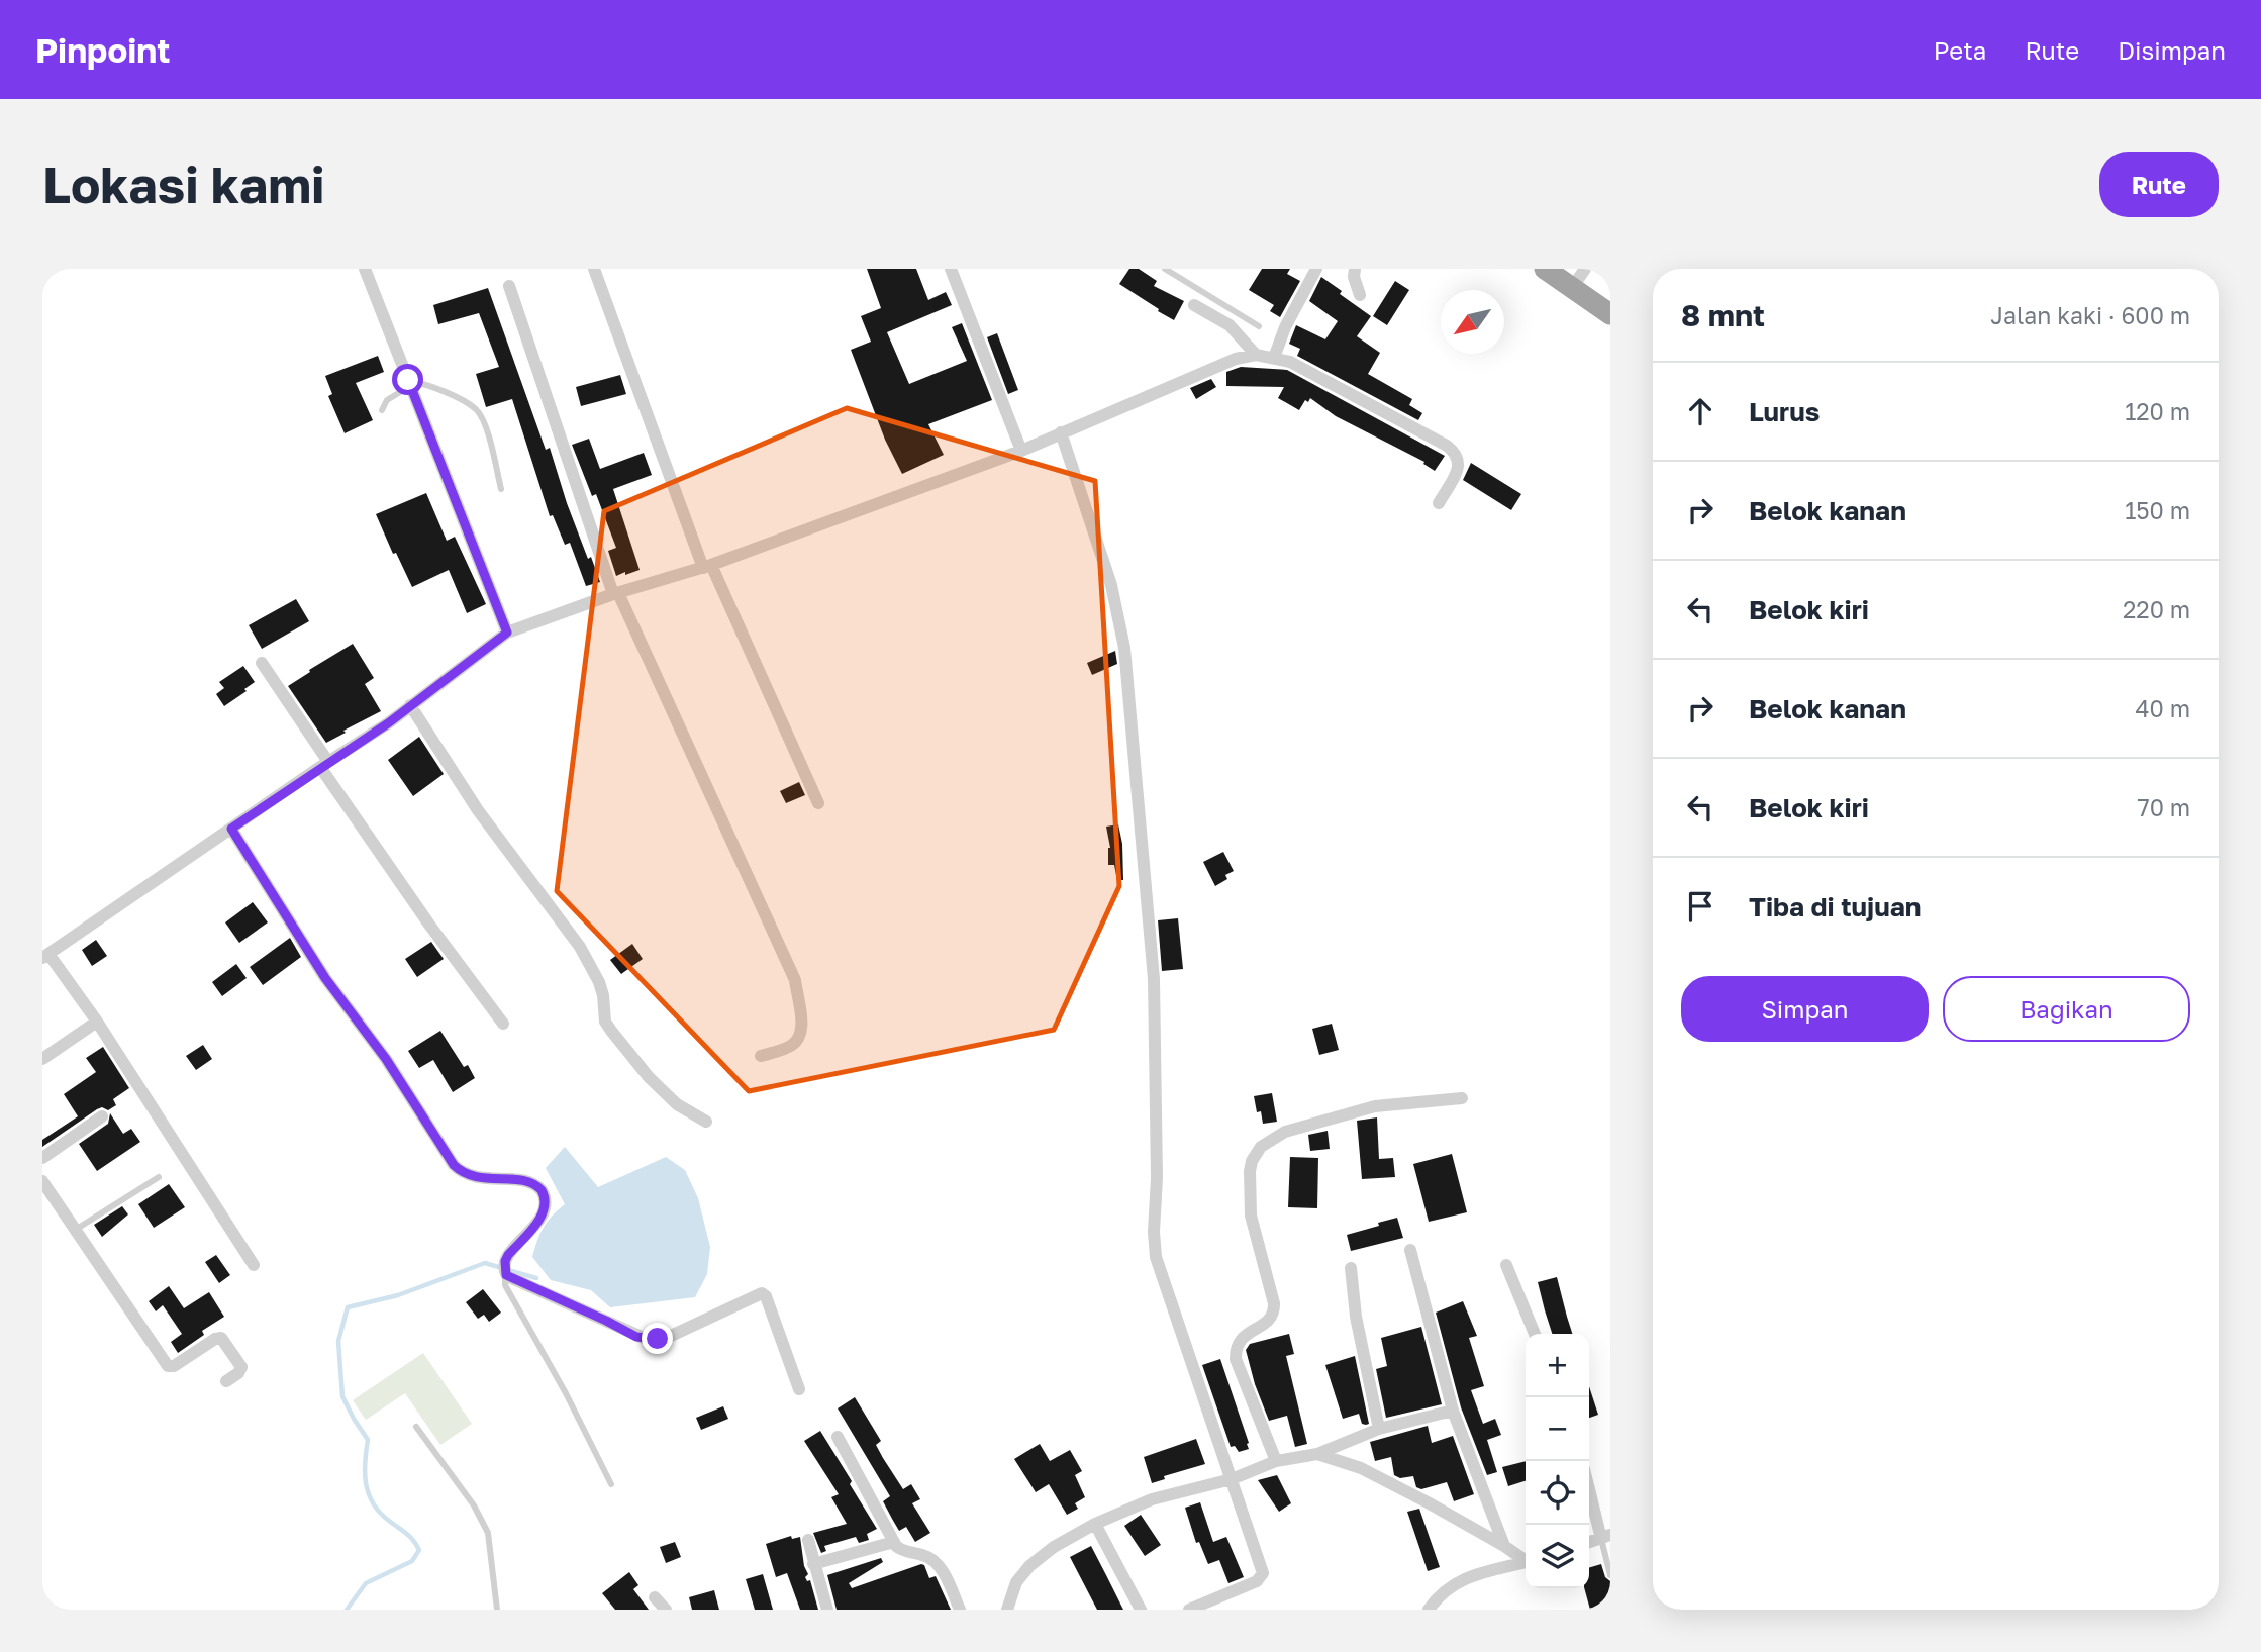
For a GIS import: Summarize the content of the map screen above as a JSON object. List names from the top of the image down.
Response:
{
  "north": "bottom left",
  "page": {
    "header": "Pinpoint",
    "nav": ["Peta", "Rute", "Disimpan"],
    "buttons": [
      "Rute",
      ["Simpan", "Bagikan"]
    ],
    "title": "Lokasi kami",
    "heading": ["8 mnt", "Jalan kaki · 600 m"],
    "list": [
      ["Lurus", "120 m"],
      ["Belok kanan", "150 m"],
      ["Belok kiri", "220 m"],
      ["Belok kanan", "40 m"],
      ["Belok kiri", "70 m"],
      "Tiba di tujuan"
    ],
    "map_buttons": ["+", "−"]
  }
}
